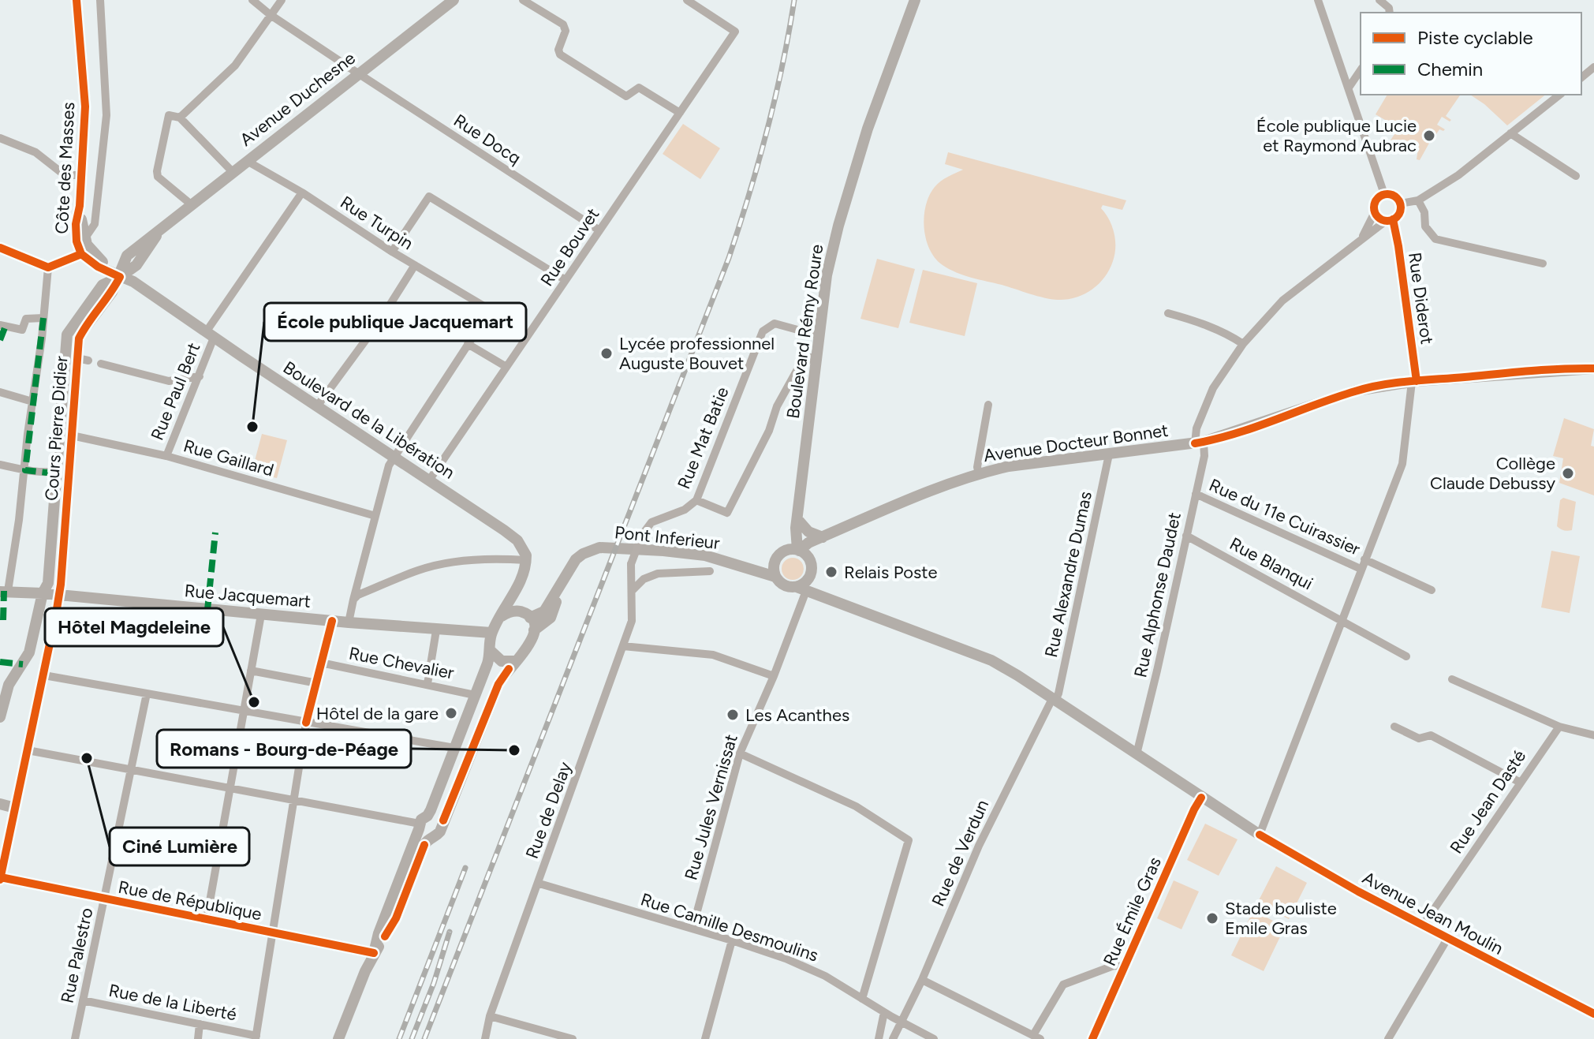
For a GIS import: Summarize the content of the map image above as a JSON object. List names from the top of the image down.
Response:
{
  "streets": {
    "main road": [
      "Avenue Duchesne",
      "Côte des Masses",
      "Boulevard Rémy Roure",
      "Boulevard de la Libération",
      "Cours Pierre Didier",
      "Avenue Docteur Bonnet",
      "Pont Inferieur",
      "Rue Jacquemart",
      "Rue de République",
      "Avenue Jean Moulin"
    ],
    "street": [
      "Rue Docq",
      "Rue Turpin",
      "Rue Bouvet",
      "Rue Diderot",
      "Rue Paul Bert",
      "Rue Mat Batie",
      "Rue Gaillard",
      "Rue du 11e Cuirassier",
      "Rue Blanqui",
      "Rue Alexandre Dumas",
      "Rue Alphonse Daudet",
      "Rue Chevalier",
      "Rue Jean Dasté",
      "Rue Jules Vernissat",
      "Rue de Delay",
      "Rue de Verdun",
      "Rue Émile Gras",
      "Rue Camille Desmoulins",
      "Rue Palestro",
      "Rue de la Liberté"
    ]
  },
  "crossings": [
    ["Avenue Duchesne", "Rue Docq"],
    ["Avenue Duchesne", "Côte des Masses"],
    ["Avenue Duchesne", "Rue Turpin"],
    ["Avenue Duchesne", "Boulevard de la Libération"],
    ["Avenue Duchesne", "Cours Pierre Didier"],
    ["Rue Docq", "Rue Bouvet"],
    ["Côte des Masses", "Boulevard de la Libération"],
    ["Côte des Masses", "Cours Pierre Didier"],
    ["Rue Turpin", "Rue Paul Bert"],
    ["Rue Bouvet", "Boulevard de la Libération"],
    ["Rue Diderot", "Avenue Docteur Bonnet"],
    ["Rue Diderot", "Rue du 11e Cuirassier"],
    ["Rue Diderot", "Rue Blanqui"],
    ["Rue Diderot", "Rue Alphonse Daudet"],
    ["Rue Diderot", "Avenue Jean Moulin"],
    ["Boulevard Rémy Roure", "Rue Mat Batie"],
    ["Boulevard Rémy Roure", "Avenue Docteur Bonnet"],
    ["Boulevard Rémy Roure", "Pont Inferieur"],
    ["Boulevard Rémy Roure", "Rue Jules Vernissat"],
    ["Boulevard Rémy Roure", "Avenue Jean Moulin"],
    ["Rue Paul Bert", "Boulevard de la Libération"],
    ["Rue Paul Bert", "Rue Gaillard"],
    ["Boulevard de la Libération", "Cours Pierre Didier"],
    ["Cours Pierre Didier", "Rue Gaillard"],
    ["Cours Pierre Didier", "Rue Jacquemart"],
    ["Cours Pierre Didier", "Rue de République"],
    ["Rue Mat Batie", "Rue de Delay"],
    ["Avenue Docteur Bonnet", "Pont Inferieur"],
    ["Avenue Docteur Bonnet", "Rue Alexandre Dumas"],
    ["Avenue Docteur Bonnet", "Rue Alphonse Daudet"],
    ["Avenue Docteur Bonnet", "Rue Jules Vernissat"],
    ["Avenue Docteur Bonnet", "Avenue Jean Moulin"],
    ["Rue du 11e Cuirassier", "Rue Alphonse Daudet"],
    ["Pont Inferieur", "Rue Jacquemart"],
    ["Pont Inferieur", "Rue Jules Vernissat"],
    ["Pont Inferieur", "Avenue Jean Moulin"],
    ["Rue Blanqui", "Rue Alphonse Daudet"],
    ["Rue Alexandre Dumas", "Rue de Verdun"],
    ["Rue Alexandre Dumas", "Avenue Jean Moulin"],
    ["Rue Alphonse Daudet", "Avenue Jean Moulin"],
    ["Rue Jean Dasté", "Avenue Jean Moulin"],
    ["Rue Jules Vernissat", "Avenue Jean Moulin"],
    ["Rue Jules Vernissat", "Rue Camille Desmoulins"],
    ["Rue de Delay", "Rue Camille Desmoulins"],
    ["Rue de Verdun", "Avenue Jean Moulin"],
    ["Rue de Verdun", "Rue Camille Desmoulins"],
    ["Rue de République", "Rue Palestro"],
    ["Rue Émile Gras", "Avenue Jean Moulin"],
    ["Rue Palestro", "Rue de la Liberté"]
  ],
  "places": [
    "École publique Lucie et Raymond Aubrac",
    "Lycée professionnel Auguste Bouvet",
    "École publique Jacquemart",
    "Collège Claude Debussy",
    "Relais Poste",
    "Hôtel Magdeleine",
    "Hôtel de la gare",
    "Les Acanthes",
    "Romans - Bourg-de-Péage",
    "Ciné Lumière",
    "Stade bouliste Emile Gras"
  ],
  "legend": ["Piste cyclable", "Chemin"]
}
